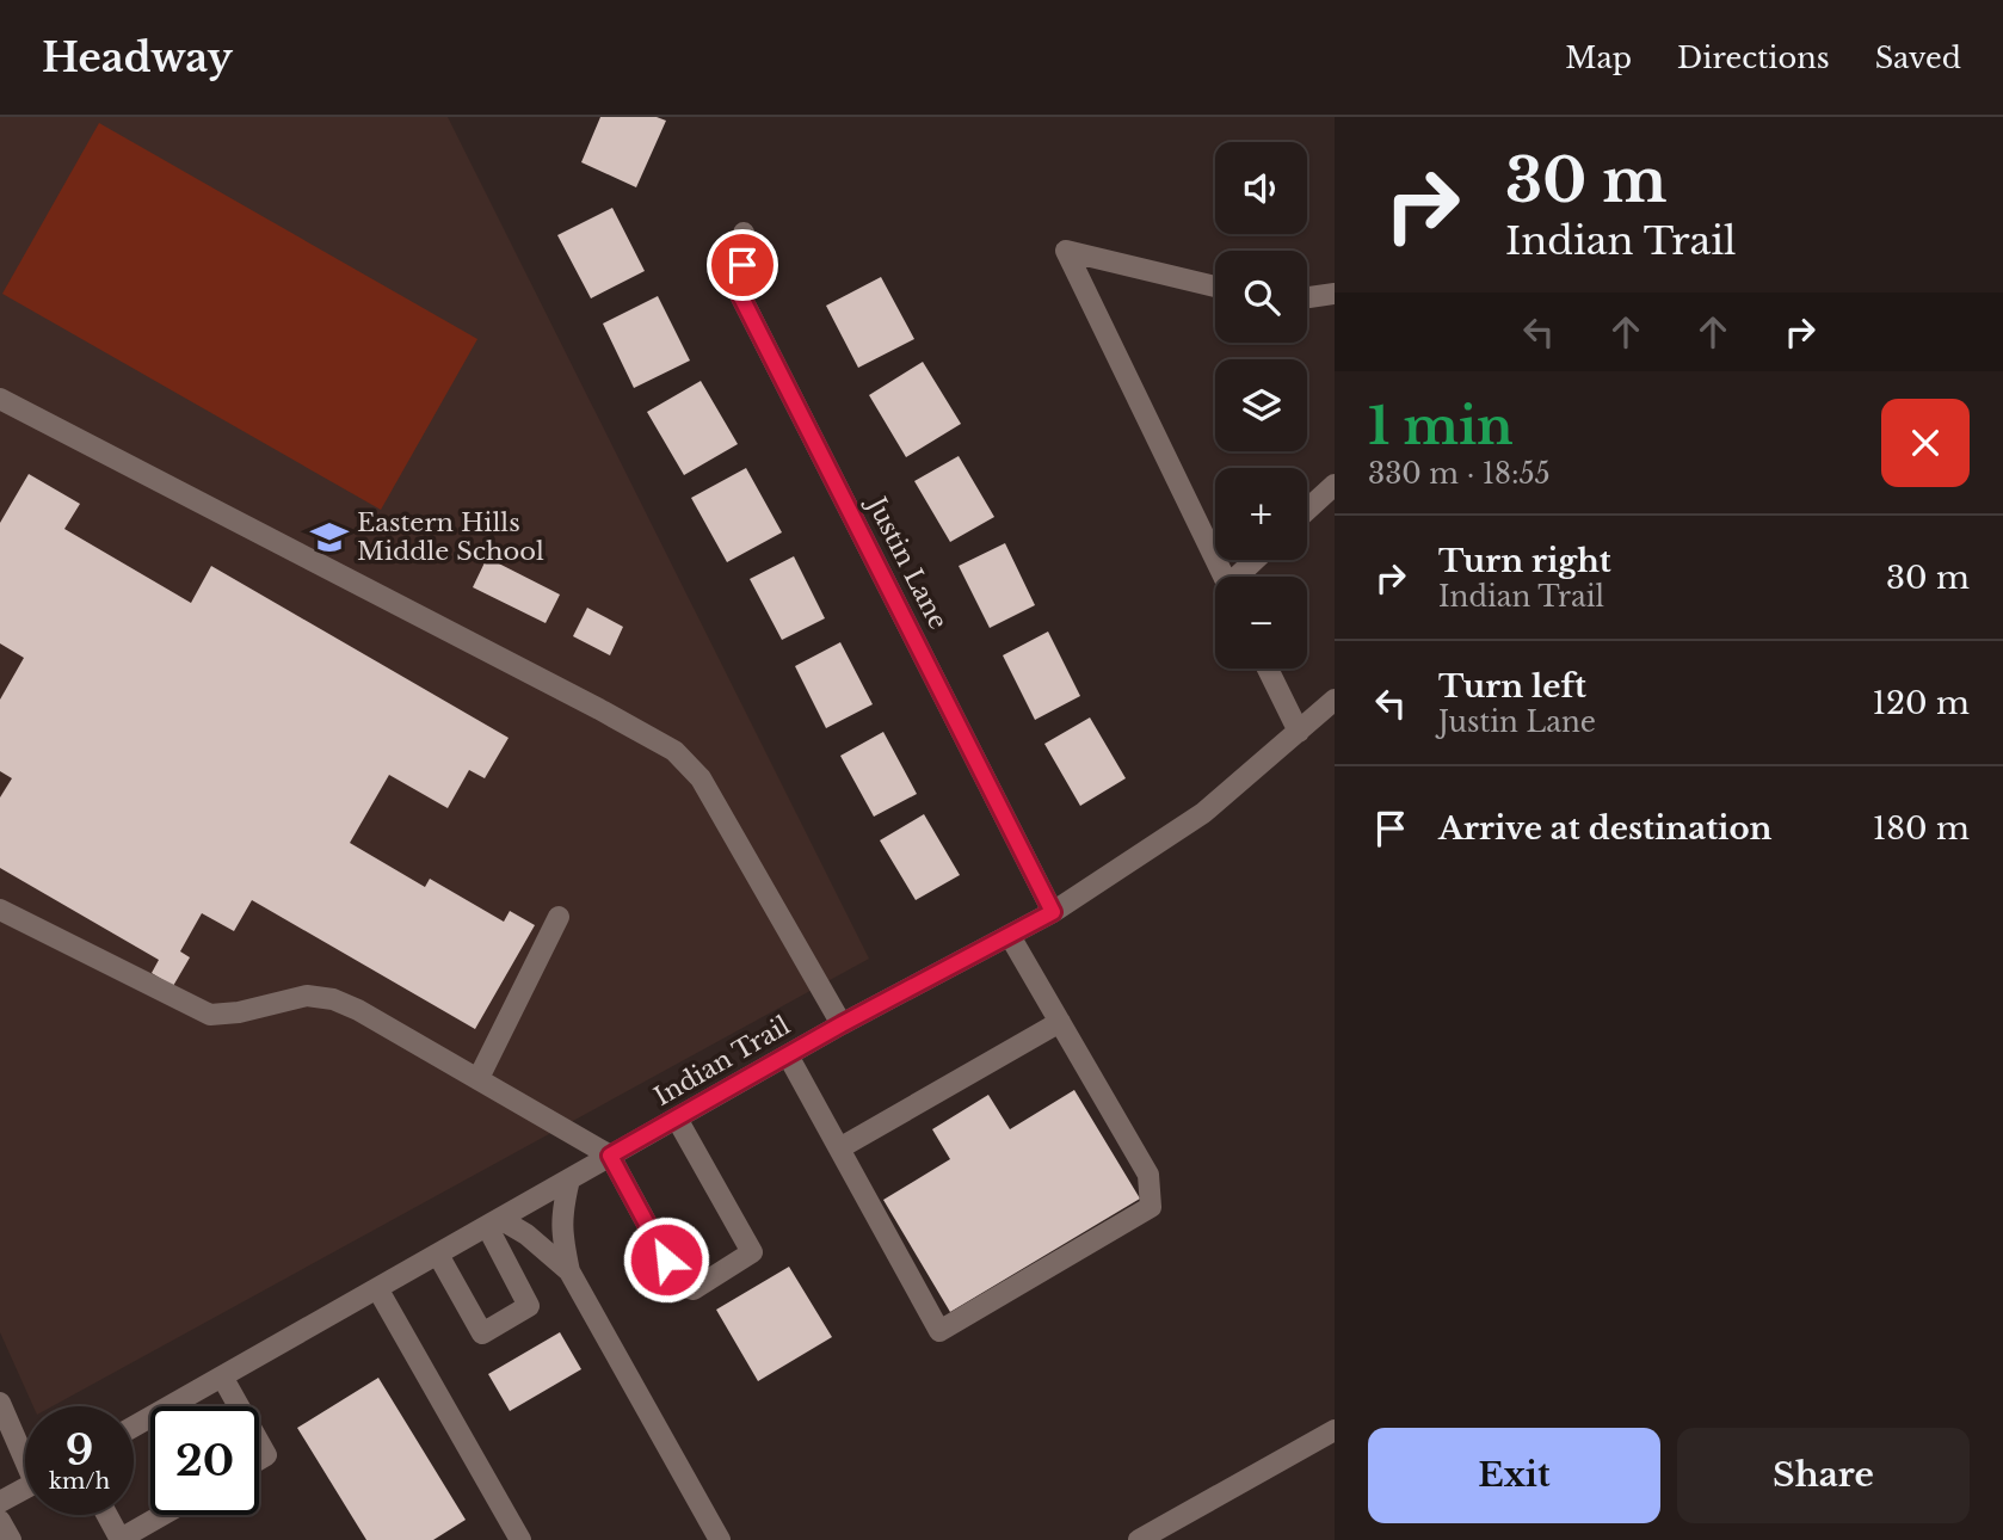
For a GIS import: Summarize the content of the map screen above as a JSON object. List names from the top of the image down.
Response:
{
  "streets": {
    "street": ["Justin Lane", "Indian Trail"]
  },
  "crossings": [
    ["Justin Lane", "Indian Trail"]
  ],
  "places": {
    "school or university": ["Eastern Hills Middle School"]
  },
  "page": {
    "header": "Headway",
    "nav": ["Map", "Directions", "Saved"],
    "turn": ["30 m", "Indian Trail"],
    "map_buttons": ["+", "−"],
    "heading": ["1 min", "330 m · 18:55"],
    "list": [
      {
        "name": "Turn right",
        "note": "Indian Trail",
        "value": "30 m"
      },
      {
        "name": "Turn left",
        "note": "Justin Lane",
        "value": "120 m"
      },
      {
        "name": "Arrive at destination",
        "value": "180 m"
      }
    ],
    "speed": "9 km/h",
    "limit": "20",
    "buttons": ["Exit", "Share"]
  }
}
